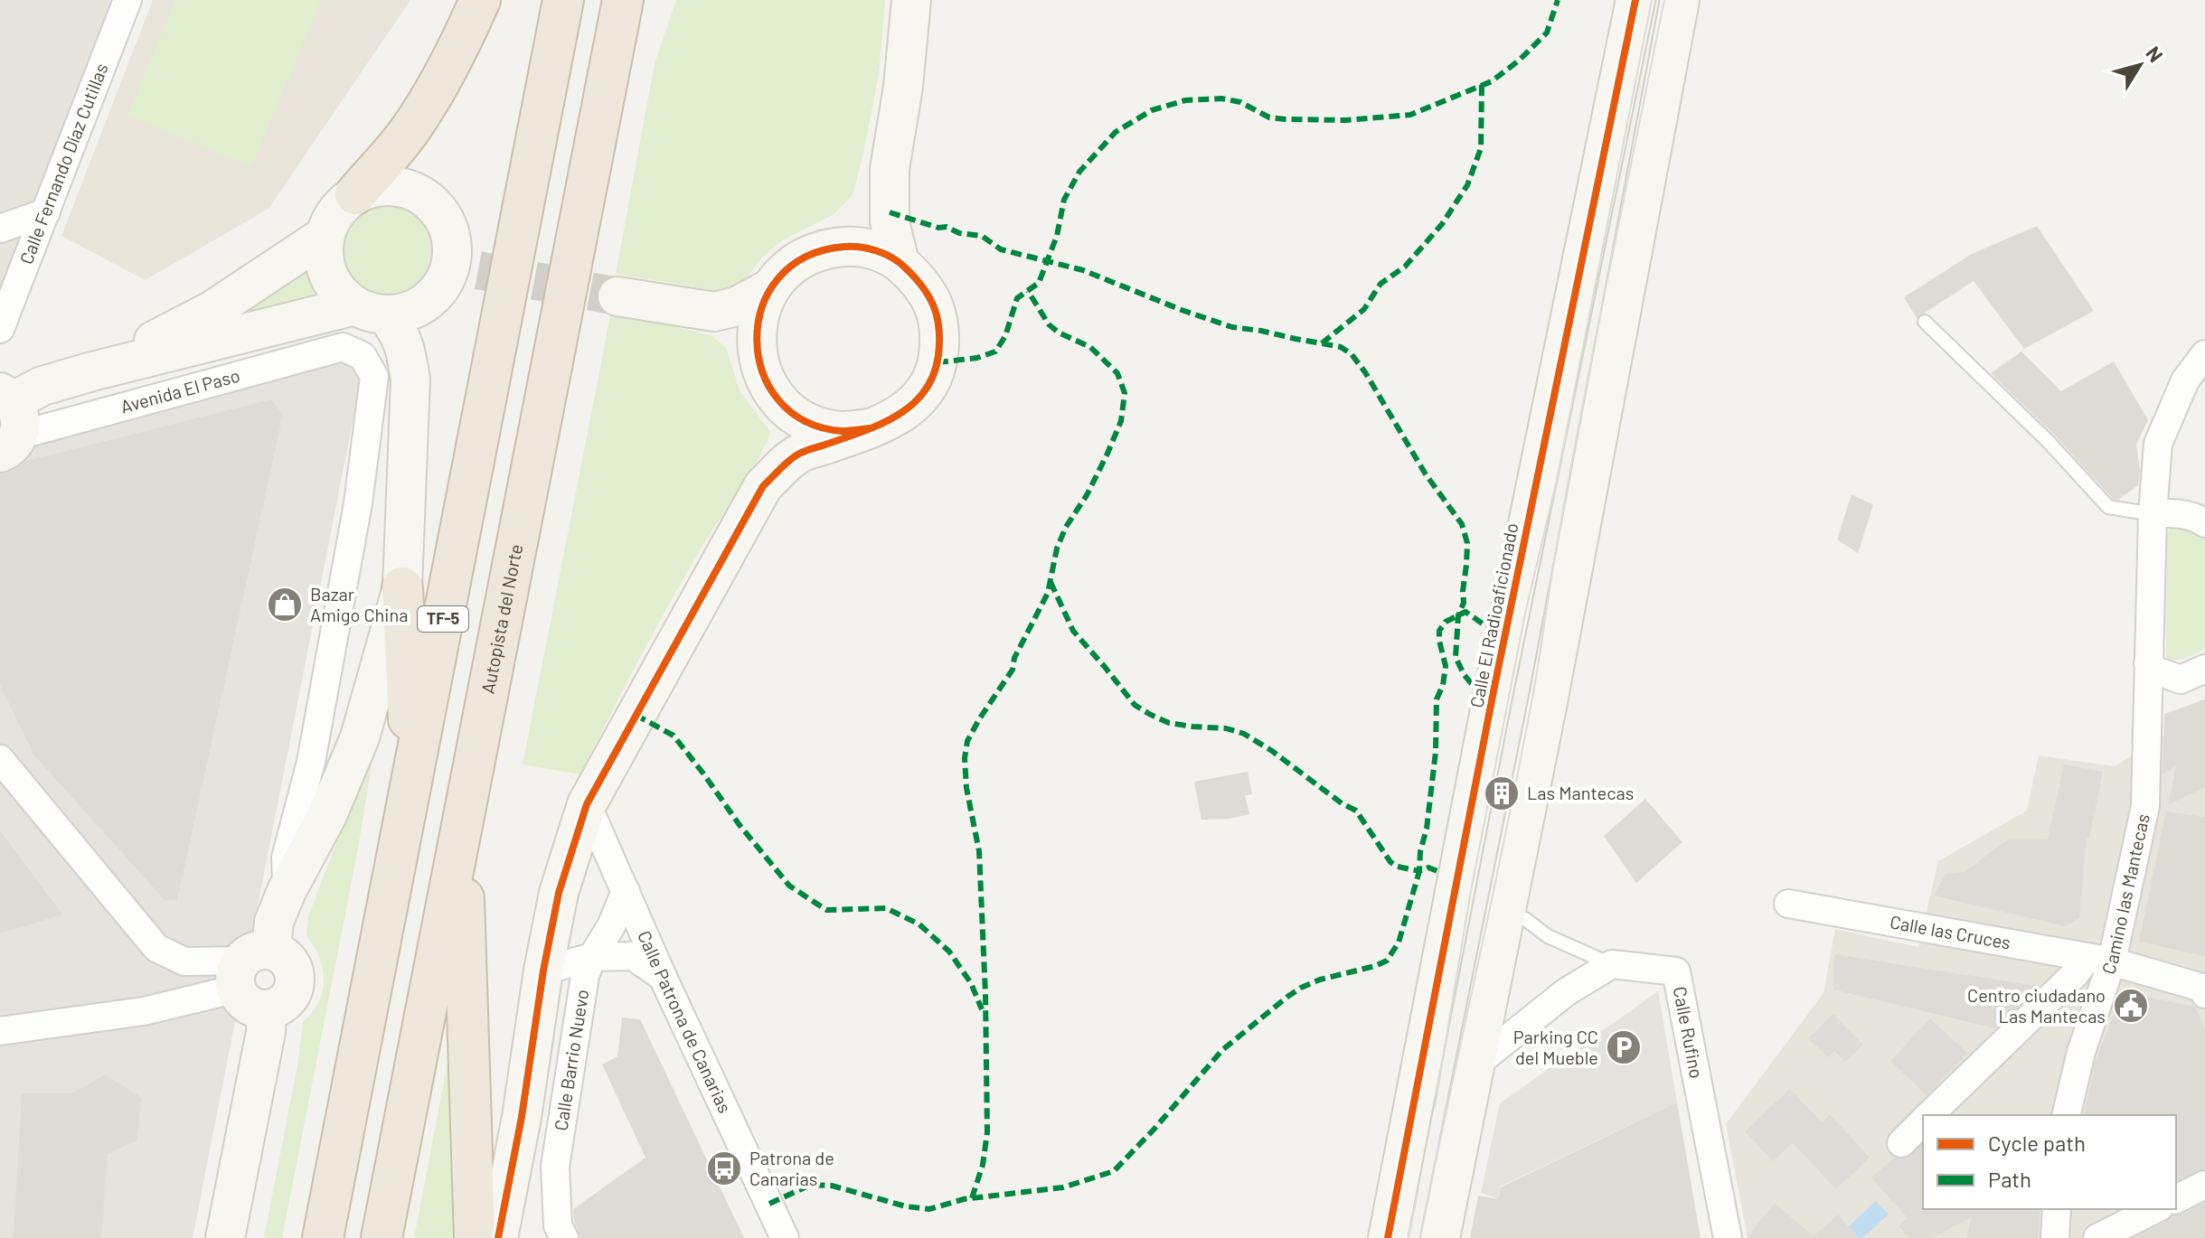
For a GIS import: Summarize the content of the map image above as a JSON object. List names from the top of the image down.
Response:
{
  "streets": {
    "highway": ["TF-5", "Autopista del Norte"],
    "street": [
      "Calle Fernando Díaz Cutillas",
      "Avenida El Paso",
      "Calle El Radioaficionado",
      "Camino las Mantecas",
      "Calle las Cruces",
      "Calle Patrona de Canarias",
      "Calle Rufino",
      "Calle Barrio Nuevo"
    ]
  },
  "crossings": [
    ["Camino las Mantecas", "Calle las Cruces"],
    ["Calle Patrona de Canarias", "Calle Barrio Nuevo"]
  ],
  "places": {
    "shop": ["Bazar Amigo China"],
    "building": ["Las Mantecas"],
    "public building": ["Centro ciudadano Las Mantecas"],
    "parking": ["Parking CC del Mueble"],
    "bus stop": ["Patrona de Canarias"]
  },
  "legend": ["Cycle path", "Path"],
  "north": "top right"
}
